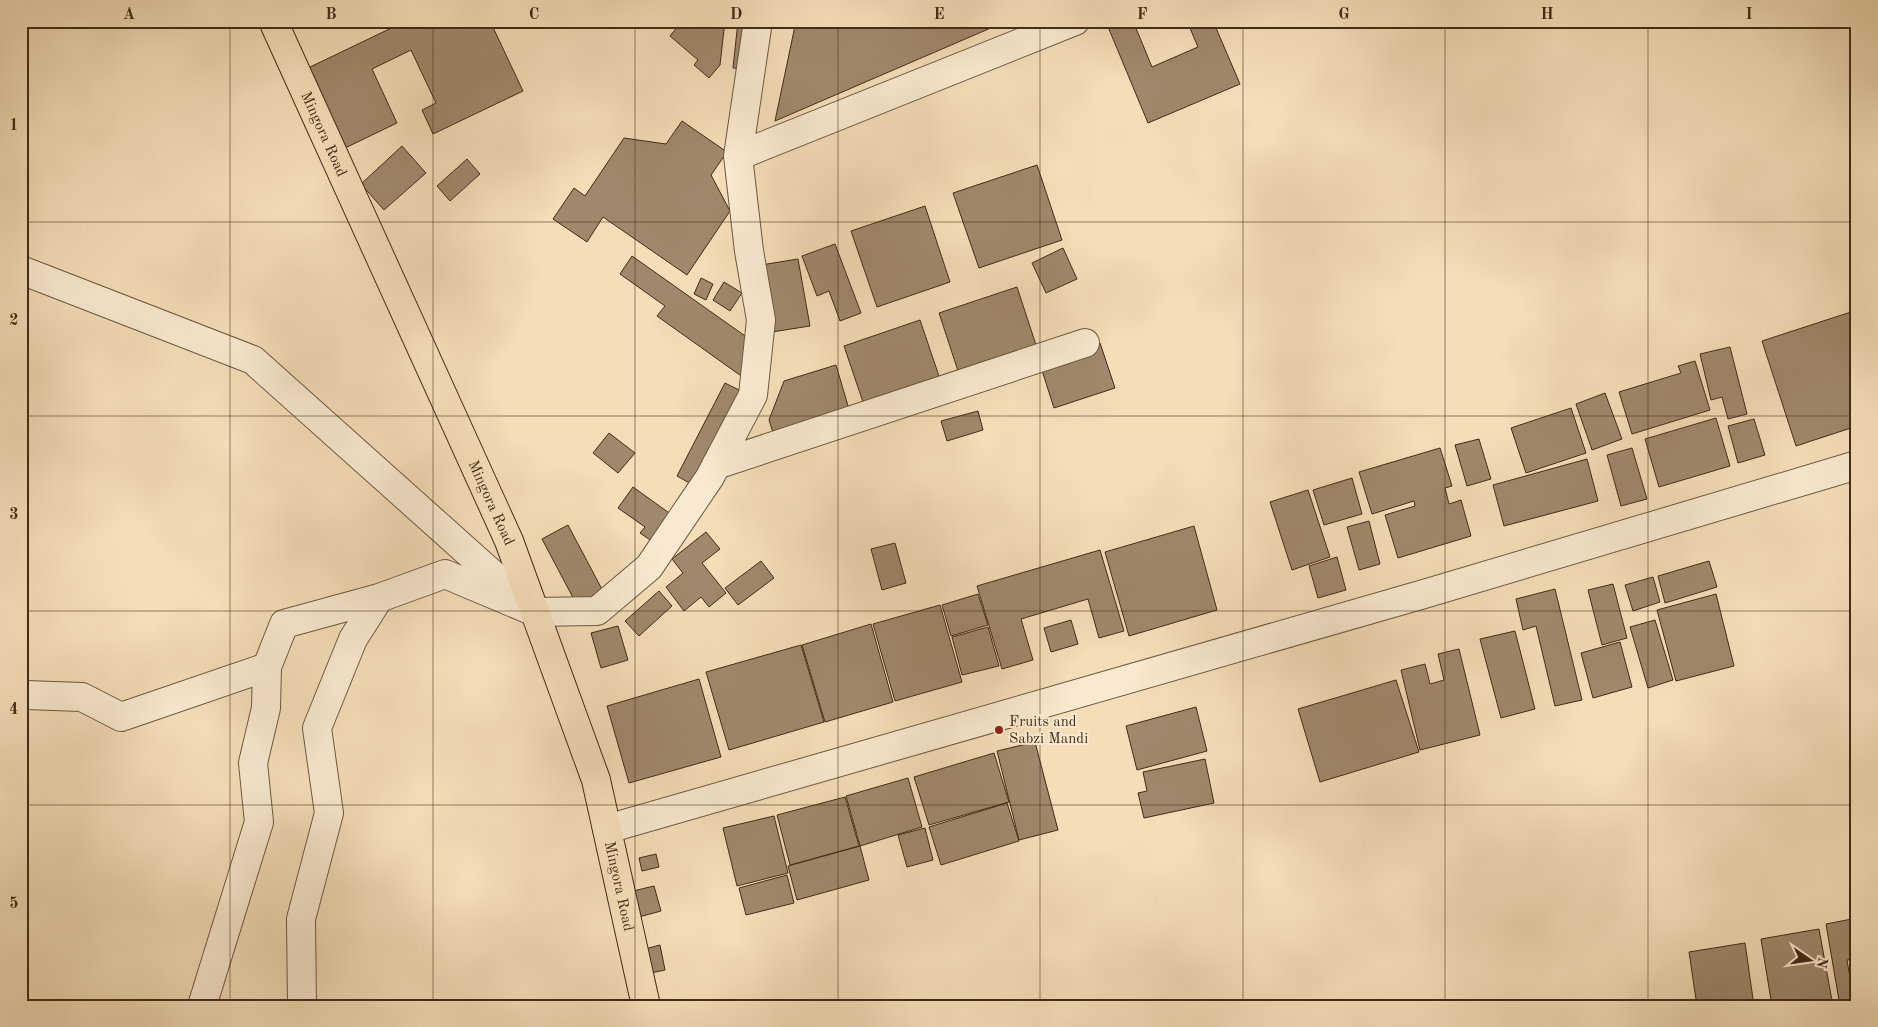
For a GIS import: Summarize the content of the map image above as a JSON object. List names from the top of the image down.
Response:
{
  "streets": {
    "highway": ["Mingora Road"]
  },
  "places": ["Fruits and Sabzi Mandi"],
  "north": "right",
  "grid": {
    "columns": [
      "A",
      "B",
      "C",
      "D",
      "E",
      "F",
      "G",
      "H",
      "I"
    ],
    "rows": [
      "1",
      "2",
      "3",
      "4",
      "5"
    ]
  }
}
